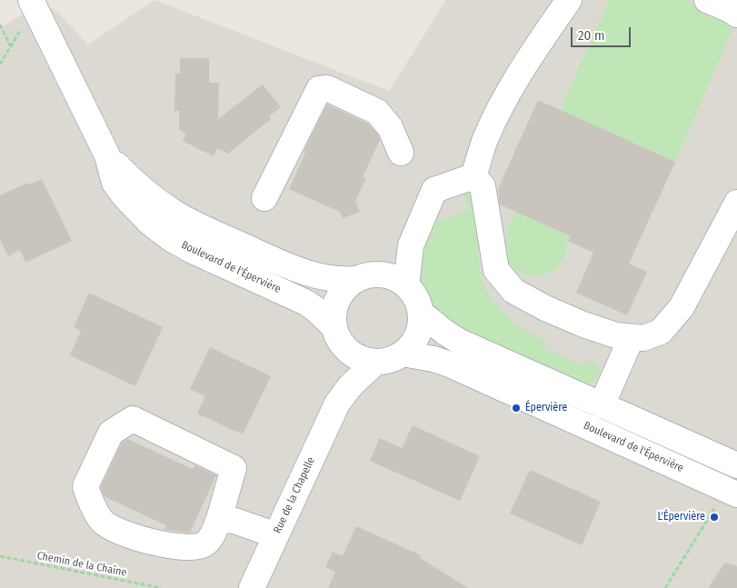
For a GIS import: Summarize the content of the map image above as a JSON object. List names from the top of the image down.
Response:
{
  "streets": {
    "street": ["Boulevard de l'Épervière", "Rue de la Chapelle"],
    "path": ["Chemin de la Chaîne"]
  },
  "crossings": [
    ["Boulevard de l'Épervière", "Rue de la Chapelle"]
  ],
  "places": ["Épervière", "L'Épervière"],
  "scale_bar": "20 m"
}
